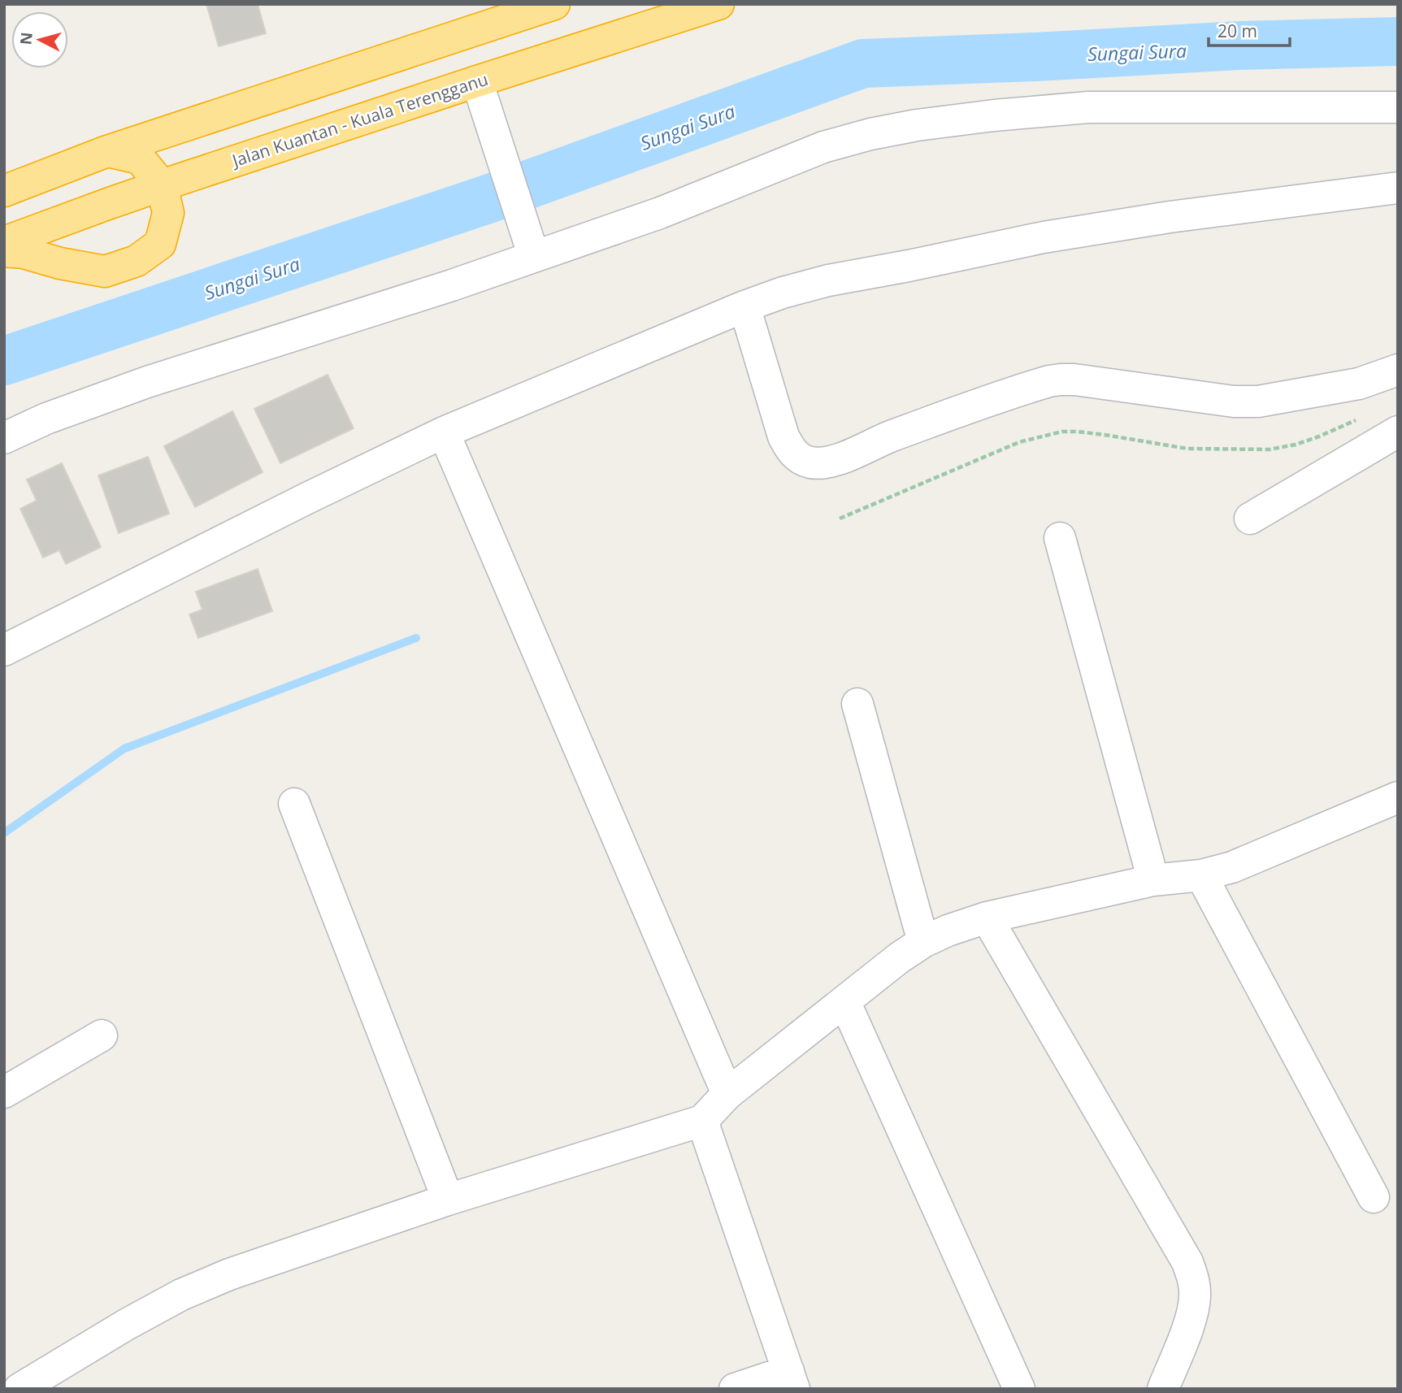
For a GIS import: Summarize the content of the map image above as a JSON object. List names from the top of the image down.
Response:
{
  "streets": {
    "highway": ["Jalan Kuantan - Kuala Terengganu"]
  },
  "water": ["Sungai Sura"],
  "scale_bar": "20 m",
  "north": "left"
}
